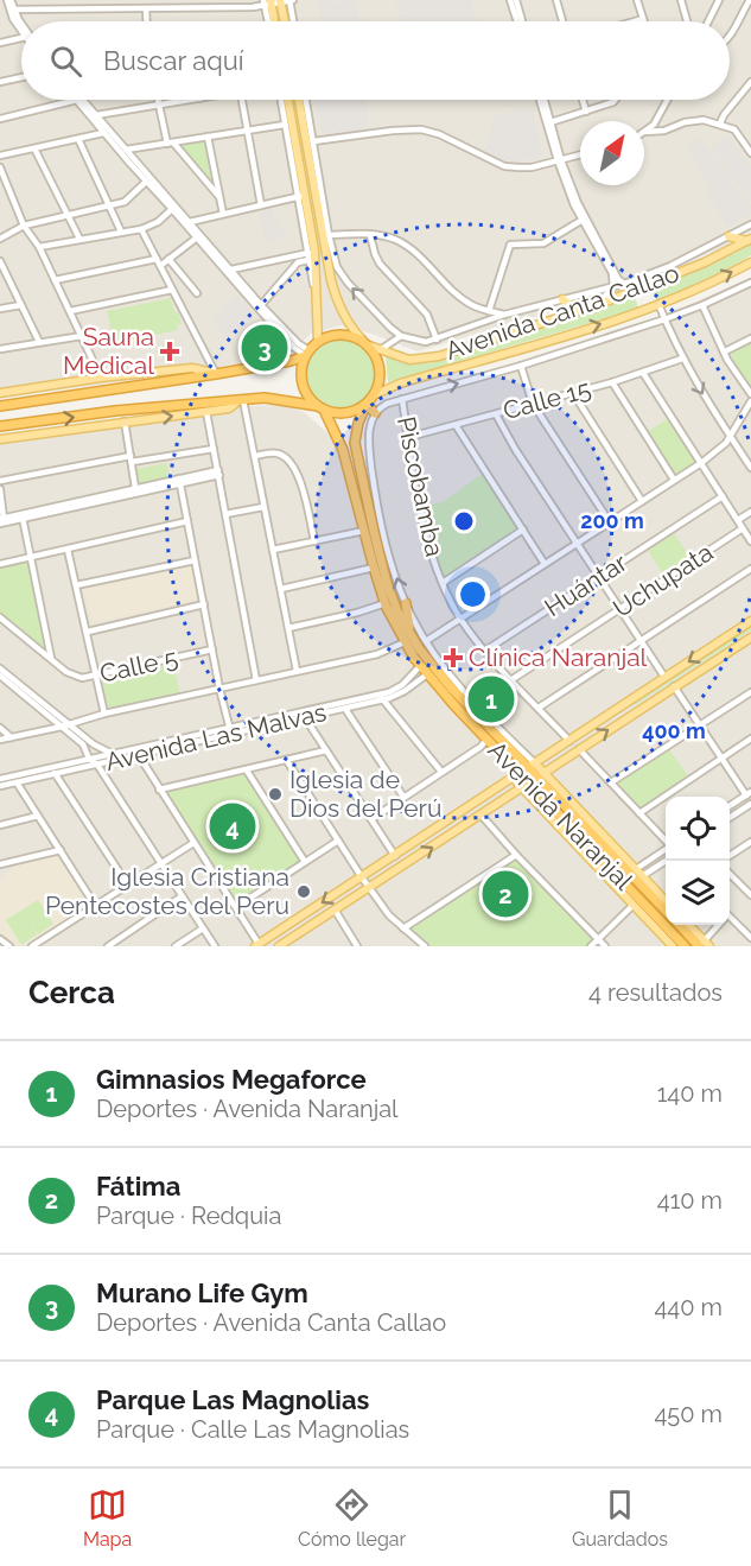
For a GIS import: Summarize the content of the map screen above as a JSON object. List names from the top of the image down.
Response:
{
  "streets": {
    "highway": ["Avenida Naranjal"],
    "main road": ["Avenida Canta Callao"],
    "street": [
      "Calle 15",
      "Piscobamba",
      "Uchupata",
      "Huántar",
      "Calle 5",
      "Avenida Las Malvas"
    ]
  },
  "crossings": [
    ["Avenida Canta Callao", "Piscobamba"],
    ["Avenida Canta Callao", "Avenida Naranjal"],
    ["Calle 15", "Piscobamba"],
    ["Piscobamba", "Uchupata"],
    ["Piscobamba", "Huántar"],
    ["Avenida Las Malvas", "Avenida Naranjal"]
  ],
  "places": {
    "health": ["Sauna Medical", "Clínica Naranjal"],
    "other": ["Iglesia de Dios del Perú", "Iglesia Cristiana Pentecostes del Peru"]
  },
  "north": "top right",
  "page": {
    "search": "Buscar aquí",
    "pins": [
      "3",
      "1",
      "4",
      "2"
    ],
    "heading": ["Cerca", "4 resultados"],
    "list": [
      {
        "mark": "1",
        "name": "Gimnasios Megaforce",
        "note": "Deportes · Avenida Naranjal",
        "value": "140 m"
      },
      {
        "mark": "2",
        "name": "Fátima",
        "note": "Parque · Redquia",
        "value": "410 m"
      },
      {
        "mark": "3",
        "name": "Murano Life Gym",
        "note": "Deportes · Avenida Canta Callao",
        "value": "440 m"
      },
      {
        "mark": "4",
        "name": "Parque Las Magnolias",
        "note": "Parque · Calle Las Magnolias",
        "value": "450 m"
      }
    ],
    "nav": ["Mapa", "Cómo llegar", "Guardados"]
  },
  "rings": ["200 m", "400 m"]
}
